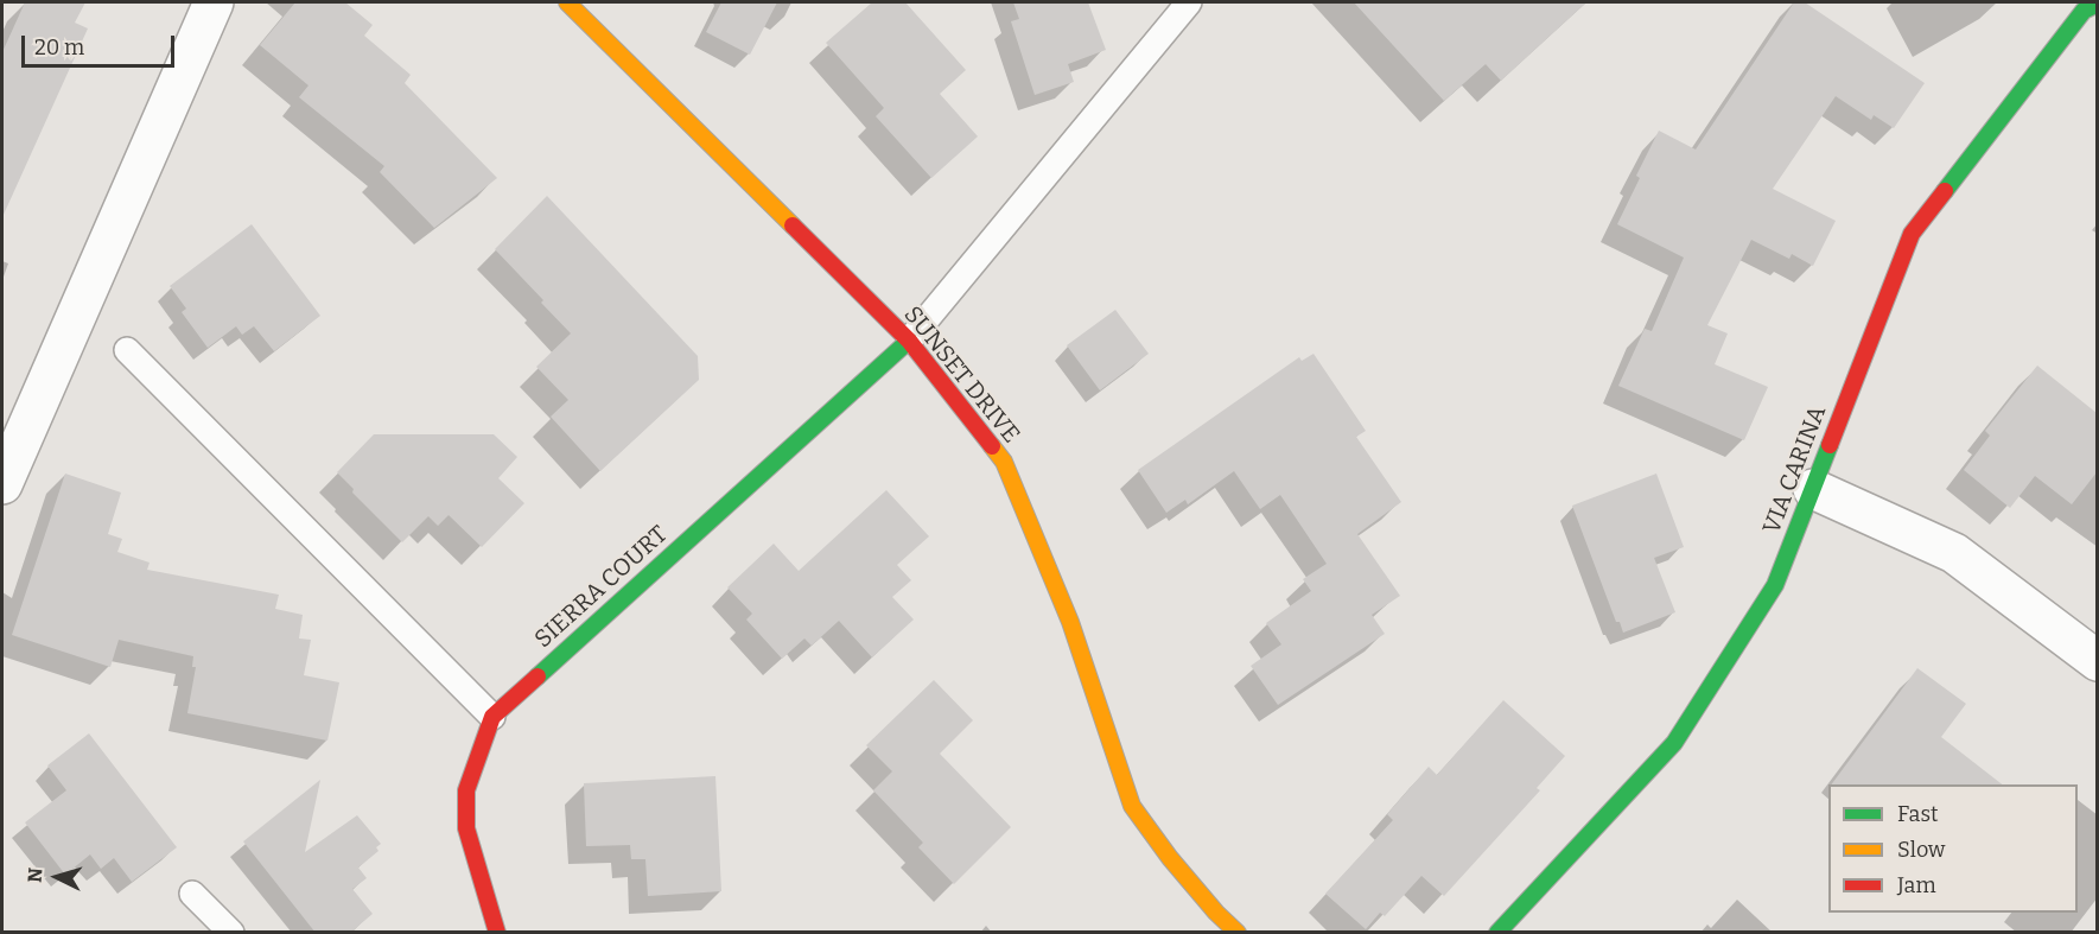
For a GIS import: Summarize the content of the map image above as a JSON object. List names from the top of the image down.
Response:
{
  "streets": {
    "street": ["SUNSET DRIVE", "VIA CARINA", "SIERRA COURT"]
  },
  "crossings": [
    ["SUNSET DRIVE", "SIERRA COURT"]
  ],
  "legend": ["Fast", "Slow", "Jam"],
  "scale_bar": "20 m",
  "north": "left"
}
